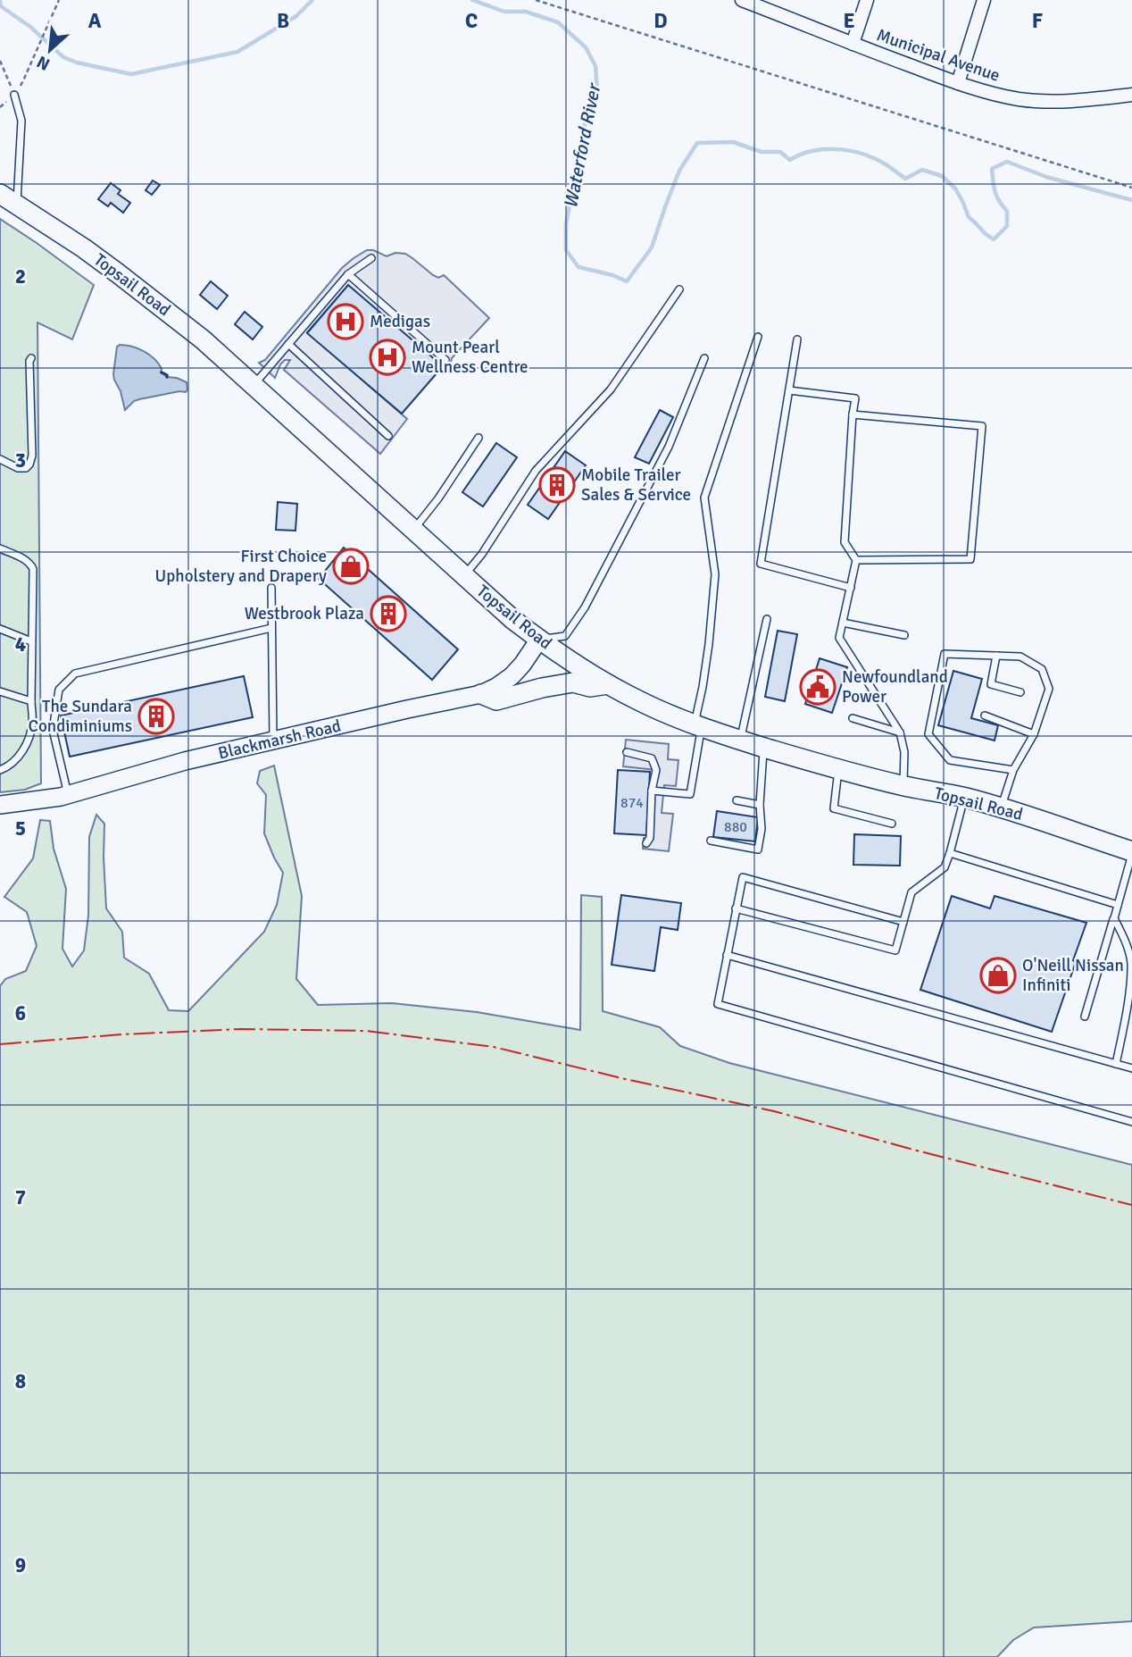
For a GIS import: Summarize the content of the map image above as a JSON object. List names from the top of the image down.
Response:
{
  "streets": {
    "main road": ["Topsail Road", "Blackmarsh Road"],
    "street": ["Municipal Avenue"]
  },
  "crossings": [
    ["Topsail Road", "Blackmarsh Road"]
  ],
  "water": ["Waterford River"],
  "places": {
    "hospital": ["Medigas", "Mount Pearl Wellness Centre"],
    "building": ["Mobile Trailer Sales & Service", "Westbrook Plaza", "The Sundara Condiminiums"],
    "shop": ["First Choice Upholstery and Drapery", "O'Neill Nissan Infiniti"],
    "public building": ["Newfoundland Power"]
  },
  "house_numbers": ["874", "880"],
  "north": "bottom left",
  "grid": {
    "columns": [
      "A",
      "B",
      "C",
      "D",
      "E",
      "F"
    ],
    "rows": [
      "2",
      "3",
      "4",
      "5",
      "6",
      "7",
      "8",
      "9"
    ]
  }
}
